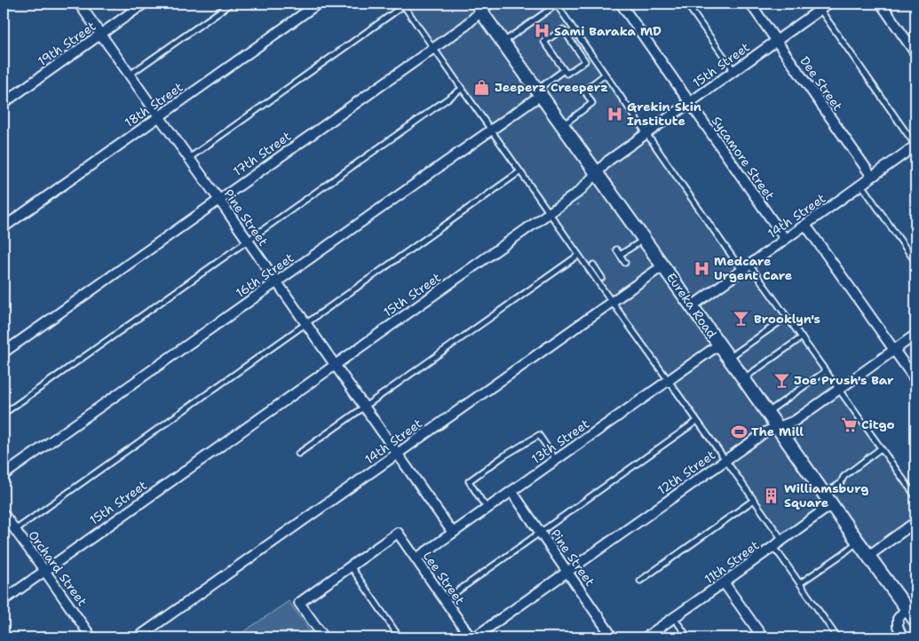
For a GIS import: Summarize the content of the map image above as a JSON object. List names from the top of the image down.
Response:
{
  "streets": {
    "main road": ["Eureka Road"],
    "street": [
      "19th Street",
      "15th Street",
      "Dee Street",
      "18th Street",
      "17th Street",
      "Sycamore Street",
      "14th Street",
      "Pine Street",
      "16th Street",
      "13th Street",
      "12th Street",
      "11th Street",
      "Orchard Street",
      "Lee Street"
    ]
  },
  "crossings": [
    ["19th Street", "Pine Street"],
    ["15th Street", "Dee Street"],
    ["15th Street", "Sycamore Street"],
    ["15th Street", "Pine Street"],
    ["15th Street", "Eureka Road"],
    ["15th Street", "Orchard Street"],
    ["Dee Street", "14th Street"],
    ["18th Street", "Pine Street"],
    ["17th Street", "Pine Street"],
    ["17th Street", "Eureka Road"],
    ["Sycamore Street", "14th Street"],
    ["14th Street", "Pine Street"],
    ["14th Street", "Eureka Road"],
    ["Pine Street", "16th Street"],
    ["Pine Street", "13th Street"],
    ["Pine Street", "12th Street"],
    ["16th Street", "Eureka Road"],
    ["Eureka Road", "13th Street"],
    ["Eureka Road", "12th Street"],
    ["Eureka Road", "11th Street"],
    ["13th Street", "Lee Street"]
  ],
  "places": {
    "hospital": ["Sami Baraka MD", "Grekin Skin Institute", "Medcare Urgent Care"],
    "shop": ["Jeeperz Creeperz"],
    "bar": ["Brooklyn's", "Joe Prush's Bar"],
    "supermarket": ["Citgo"],
    "sports": ["The Mill"],
    "building": ["Williamsburg Square"]
  }
}
